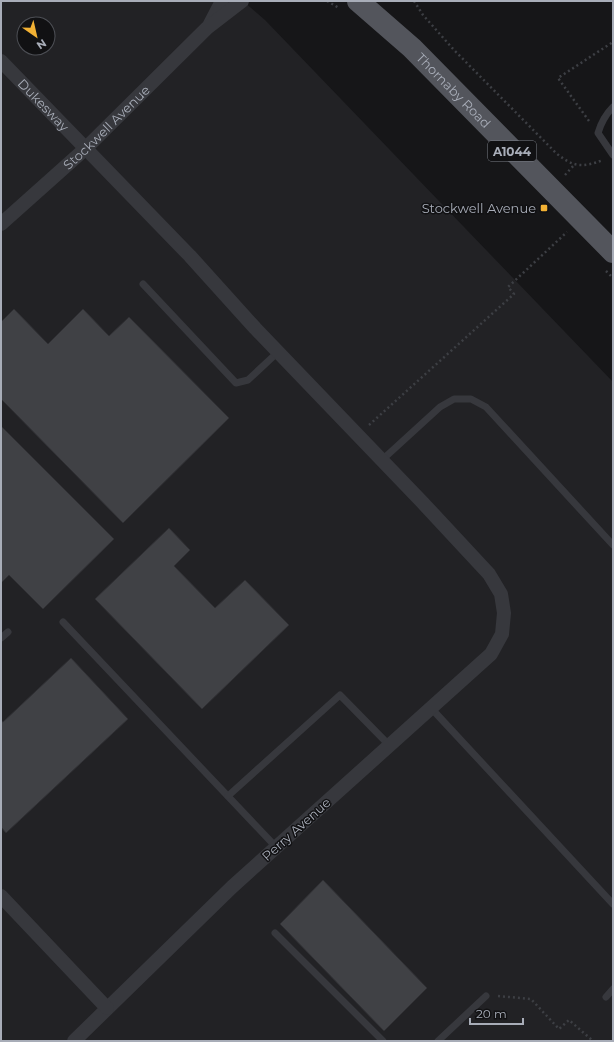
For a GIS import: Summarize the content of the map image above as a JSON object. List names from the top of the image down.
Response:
{
  "streets": {
    "main road": ["Thornaby Road", "A1044"],
    "street": ["Dukesway", "Stockwell Avenue", "Perry Avenue"]
  },
  "crossings": [
    ["Dukesway", "Stockwell Avenue"],
    ["Dukesway", "Perry Avenue"]
  ],
  "places": {
    "transit": ["Stockwell Avenue"]
  },
  "scale_bar": "20 m",
  "north": "bottom right"
}
